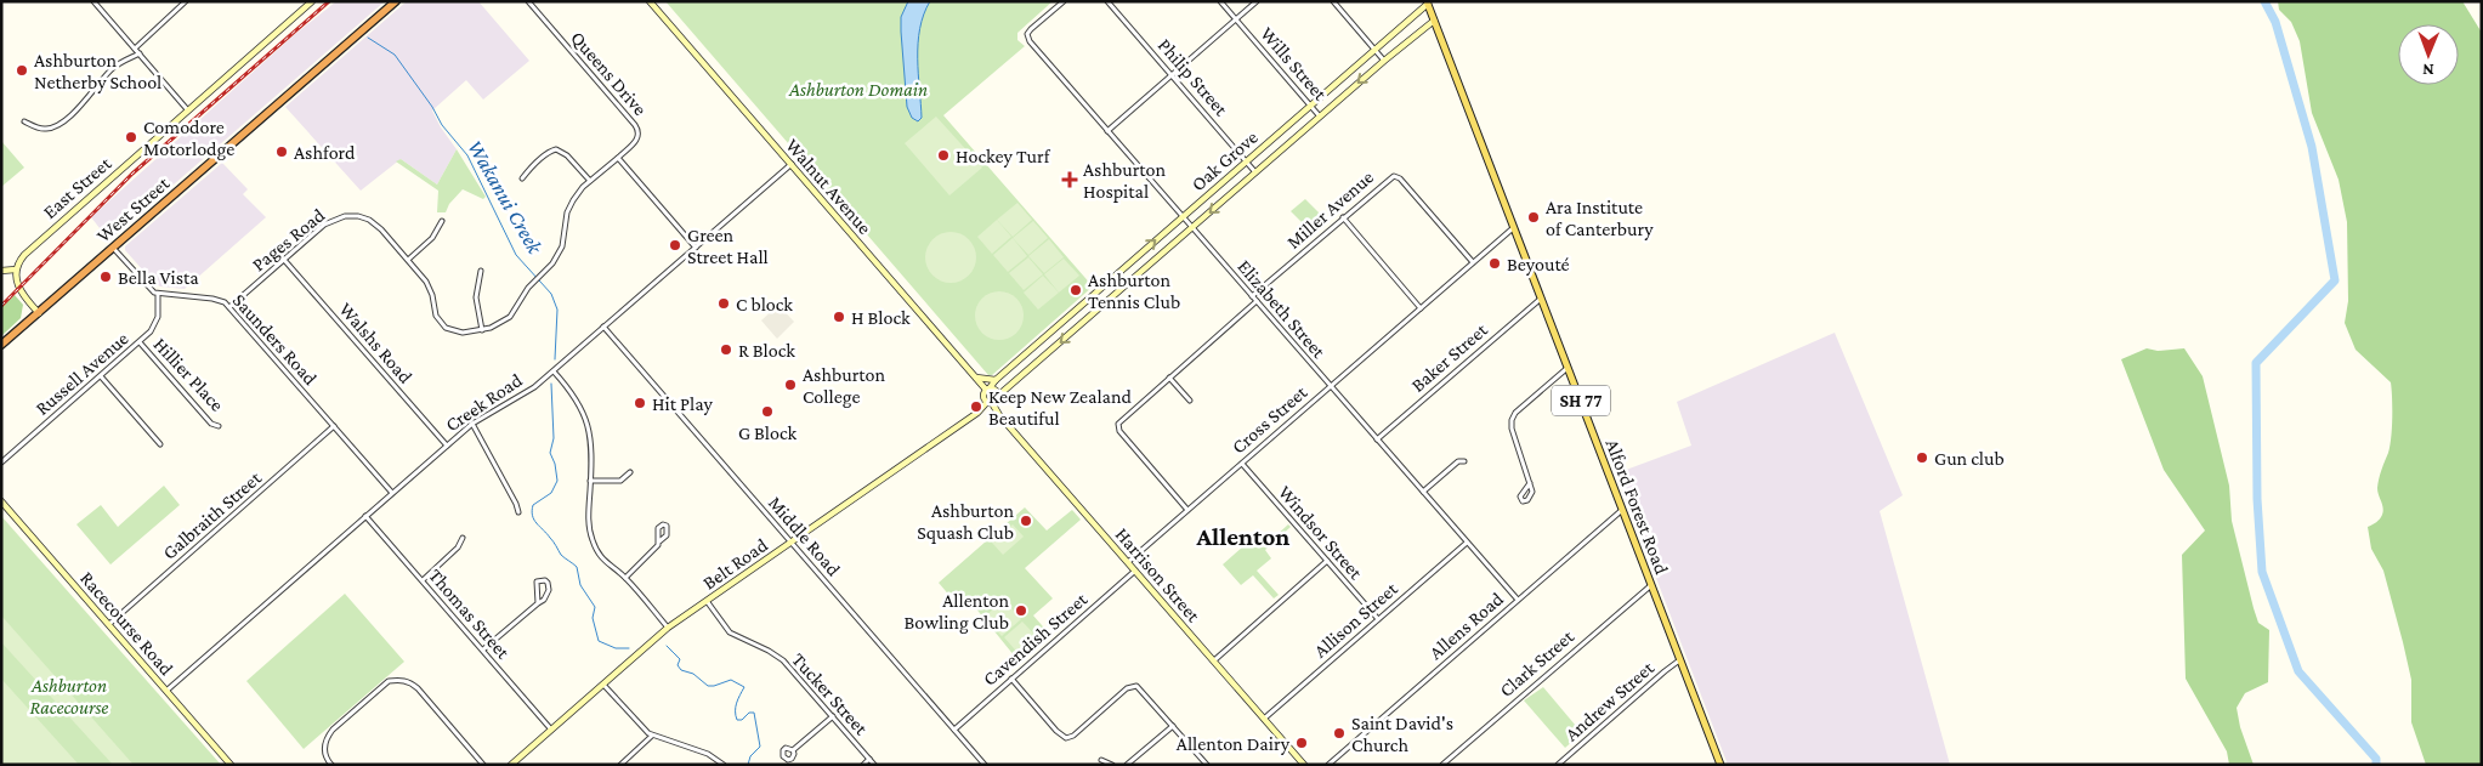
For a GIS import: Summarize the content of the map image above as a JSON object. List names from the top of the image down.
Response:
{
  "streets": {
    "highway": ["West Street"],
    "main road": ["SH 77", "Alford Forest Road"],
    "street": [
      "Wills Street",
      "Queens Drive",
      "Philip Street",
      "Oak Grove",
      "Walnut Avenue",
      "East Street",
      "Miller Avenue",
      "Pages Road",
      "Elizabeth Street",
      "Saunders Road",
      "Walshs Road",
      "Baker Street",
      "Russell Avenue",
      "Hillier Place",
      "Creek Road",
      "Cross Street",
      "Galbraith Street",
      "Windsor Street",
      "Middle Road",
      "Belt Road",
      "Harrison Street",
      "Thomas Street",
      "Allison Street",
      "Racecourse Road",
      "Allens Road",
      "Cavendish Street",
      "Clark Street",
      "Tucker Street",
      "Andrew Street"
    ]
  },
  "crossings": [
    ["Wills Street", "Oak Grove"],
    ["Queens Drive", "Pages Road"],
    ["Philip Street", "Oak Grove"],
    ["Oak Grove", "Walnut Avenue"],
    ["Oak Grove", "Elizabeth Street"],
    ["Oak Grove", "SH 77"],
    ["Oak Grove", "Alford Forest Road"],
    ["Oak Grove", "Belt Road"],
    ["Oak Grove", "Harrison Street"],
    ["Walnut Avenue", "Creek Road"],
    ["Walnut Avenue", "Belt Road"],
    ["Walnut Avenue", "Harrison Street"],
    ["Miller Avenue", "Elizabeth Street"],
    ["Miller Avenue", "Cross Street"],
    ["Pages Road", "Saunders Road"],
    ["Pages Road", "Walshs Road"],
    ["Elizabeth Street", "Baker Street"],
    ["Elizabeth Street", "Cross Street"],
    ["Elizabeth Street", "Allison Street"],
    ["Elizabeth Street", "Allens Road"],
    ["Saunders Road", "Russell Avenue"],
    ["Saunders Road", "Creek Road"],
    ["Saunders Road", "Galbraith Street"],
    ["Walshs Road", "Creek Road"],
    ["Baker Street", "Alford Forest Road"],
    ["Russell Avenue", "Hillier Place"],
    ["SH 77", "Alford Forest Road"],
    ["Creek Road", "Middle Road"],
    ["Creek Road", "Thomas Street"],
    ["Creek Road", "Racecourse Road"],
    ["Cross Street", "Alford Forest Road"],
    ["Cross Street", "Windsor Street"],
    ["Cross Street", "Harrison Street"],
    ["Alford Forest Road", "Allens Road"],
    ["Alford Forest Road", "Clark Street"],
    ["Alford Forest Road", "Andrew Street"],
    ["Galbraith Street", "Racecourse Road"],
    ["Windsor Street", "Allison Street"],
    ["Middle Road", "Belt Road"],
    ["Middle Road", "Cavendish Street"],
    ["Belt Road", "Harrison Street"],
    ["Belt Road", "Thomas Street"],
    ["Belt Road", "Tucker Street"],
    ["Harrison Street", "Allison Street"],
    ["Harrison Street", "Cavendish Street"]
  ],
  "districts": ["Allenton"],
  "water": ["Wakanui Creek"],
  "parks": ["Ashburton Domain", "Ashburton Racecourse"],
  "places": {
    "other": [
      "Ashburton Netherby School",
      "Comodore Motorlodge",
      "Ashford",
      "Hockey Turf",
      "Ara Institute of Canterbury",
      "Green Street Hall",
      "Beyouté",
      "Bella Vista",
      "Ashburton Tennis Club",
      "C block",
      "H Block",
      "R Block",
      "Ashburton College",
      "Hit Play",
      "Keep New Zealand Beautiful",
      "G Block",
      "Gun club",
      "Ashburton Squash Club",
      "Allenton Bowling Club",
      "Saint David's Church",
      "Allenton Dairy"
    ],
    "health": ["Ashburton Hospital"]
  },
  "north": "bottom"
}
